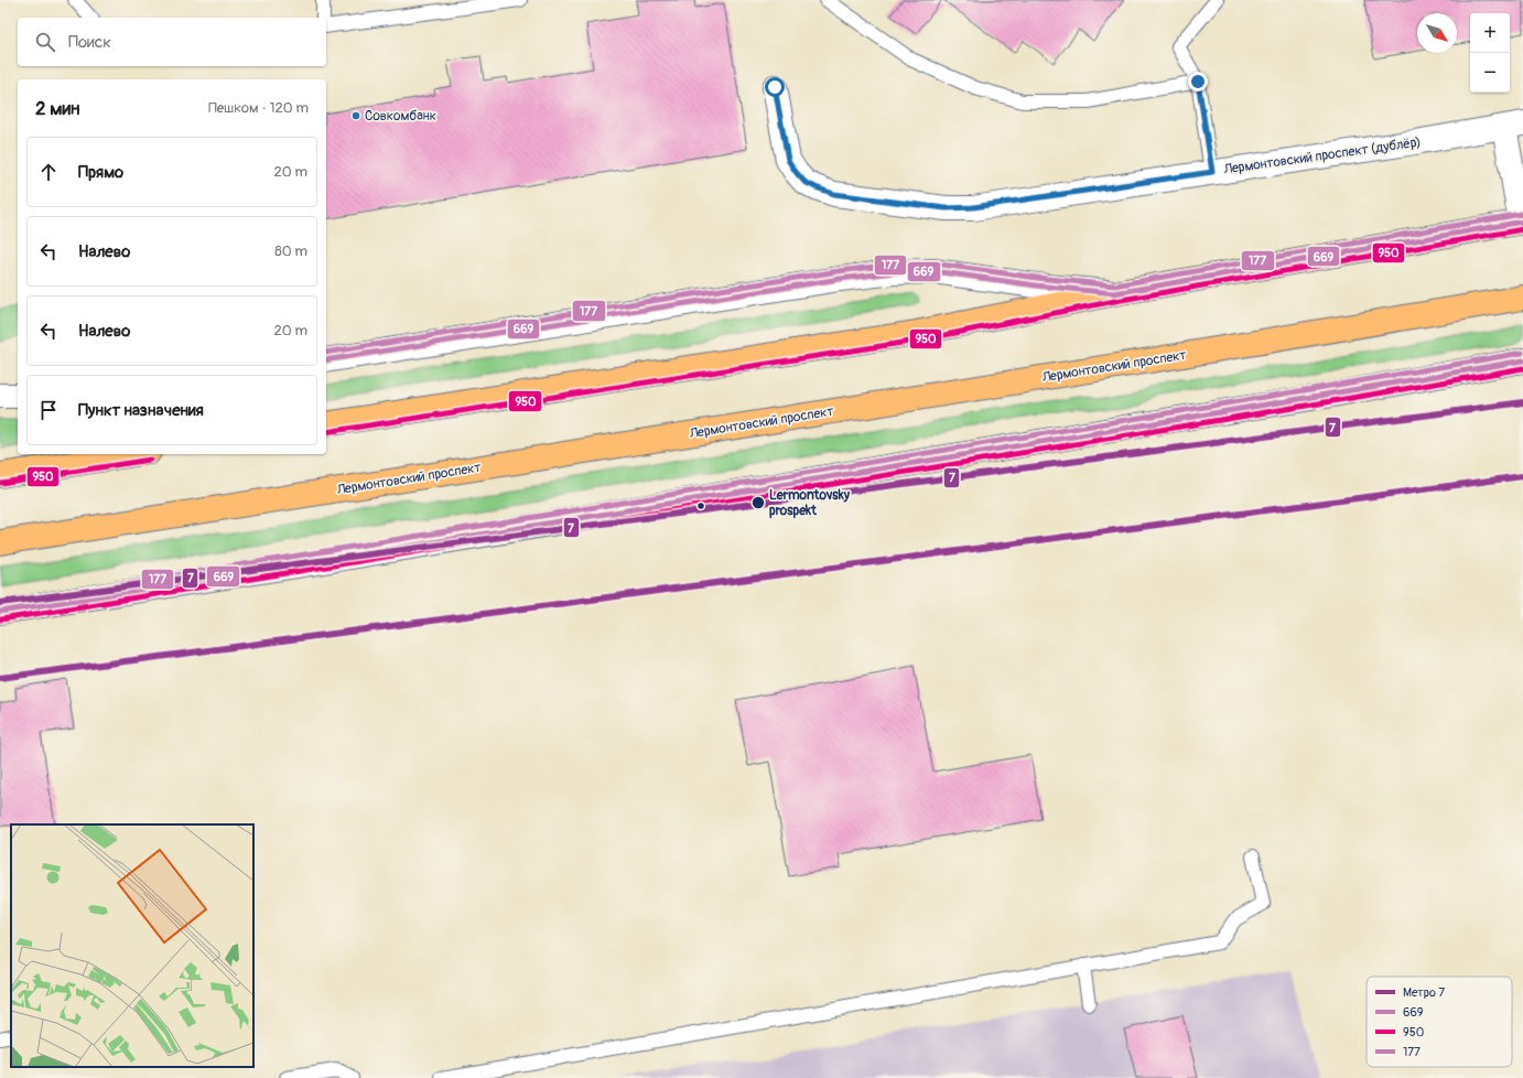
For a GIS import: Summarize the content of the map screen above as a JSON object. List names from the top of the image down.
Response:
{
  "streets": {
    "main road": ["Лермонтовский проспект"],
    "street": ["Лермонтовский проспект (дублёр)"]
  },
  "places": ["Совкомбанк", "Lermontovsky prospekt"],
  "lines": [
    "transit line 177",
    "transit line 669",
    "transit line 950",
    "metro line 7"
  ],
  "legend": [
    "Метро 7",
    "669",
    "950",
    "177"
  ],
  "north": "bottom right",
  "page": {
    "map_buttons": ["+", "−"],
    "search": "Поиск",
    "heading": ["2 мин", "Пешком · 120 m"],
    "list": [
      ["Прямо", "20 m"],
      ["Налево", "80 m"],
      ["Налево", "20 m"],
      "Пункт назначения"
    ]
  }
}
